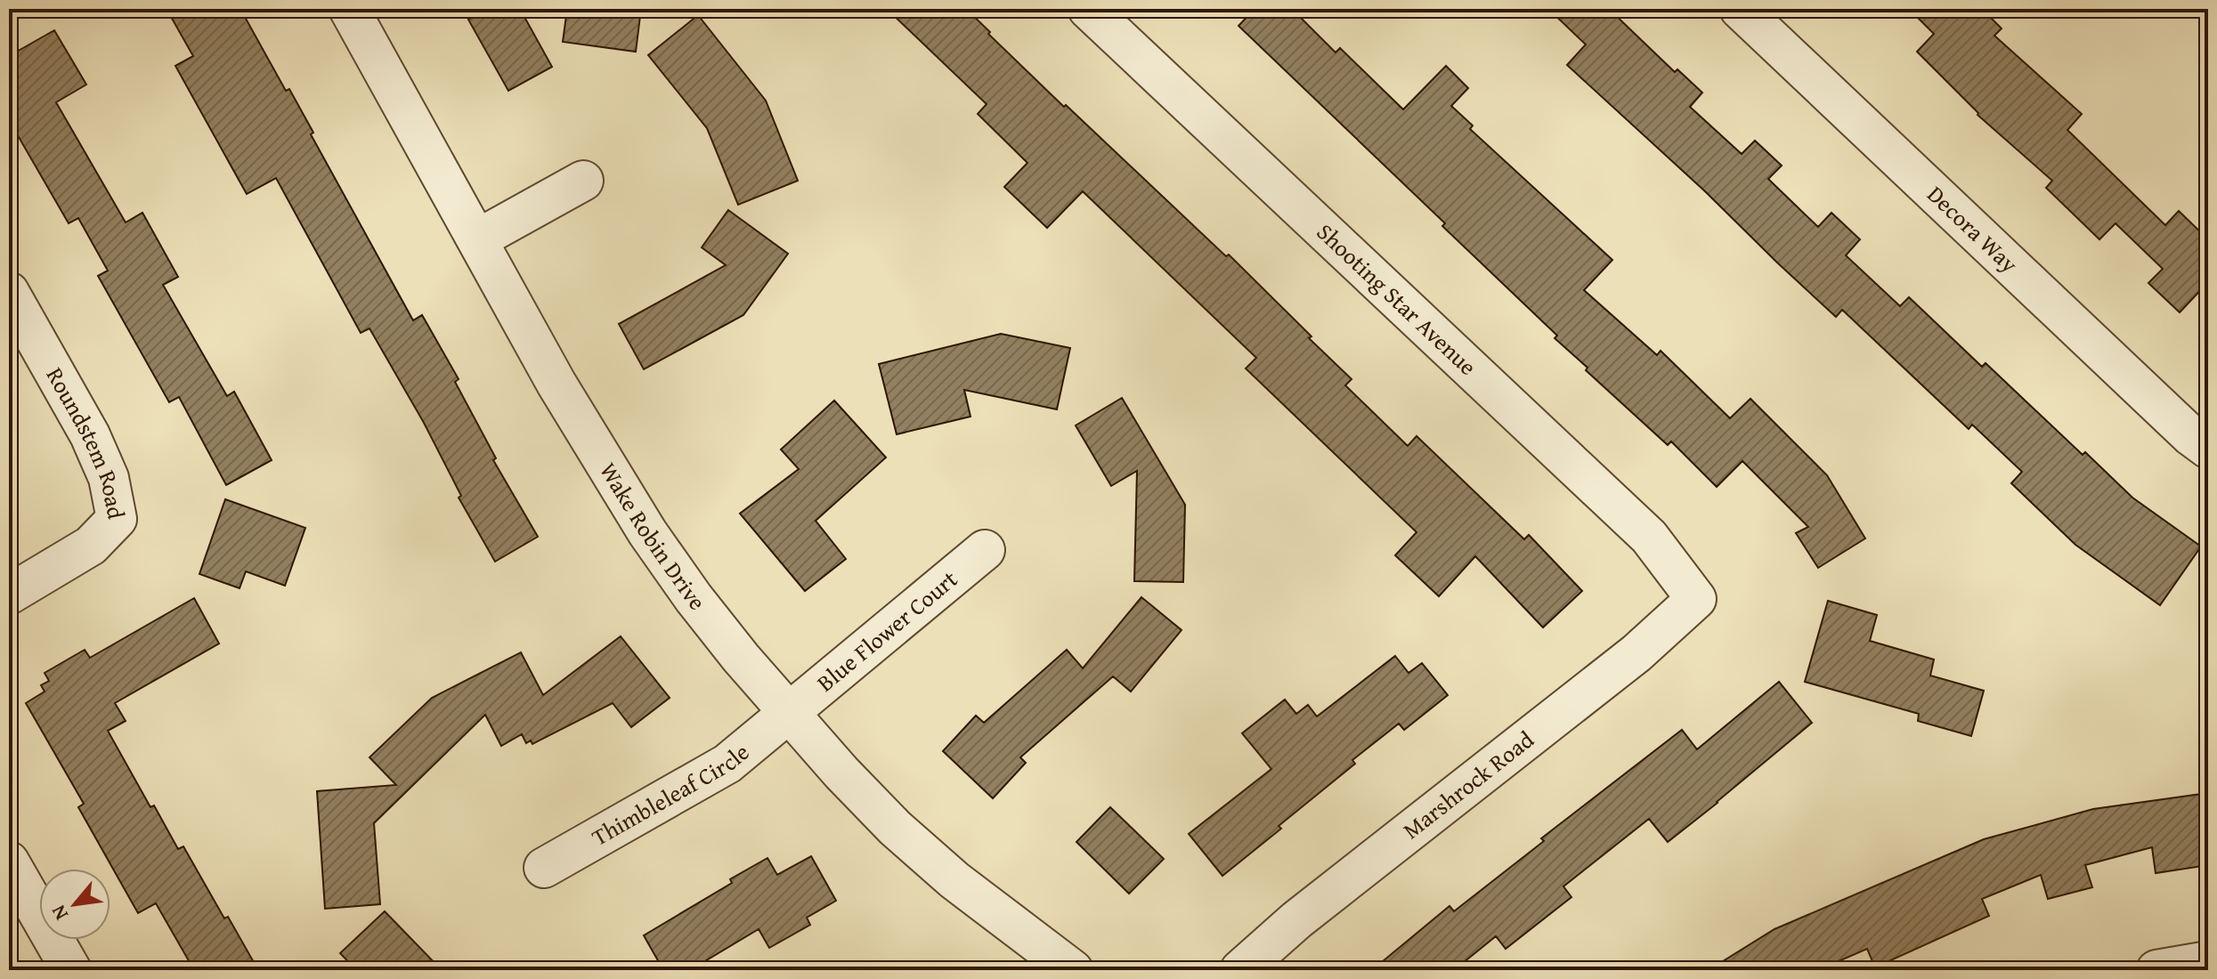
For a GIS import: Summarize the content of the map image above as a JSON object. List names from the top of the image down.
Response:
{
  "streets": {
    "street": [
      "Decora Way",
      "Shooting Star Avenue",
      "Roundstem Road",
      "Wake Robin Drive",
      "Blue Flower Court",
      "Marshrock Road",
      "Thimbleleaf Circle"
    ]
  },
  "crossings": [
    ["Shooting Star Avenue", "Marshrock Road"],
    ["Wake Robin Drive", "Blue Flower Court"],
    ["Wake Robin Drive", "Thimbleleaf Circle"],
    ["Blue Flower Court", "Thimbleleaf Circle"]
  ],
  "north": "bottom left"
}
